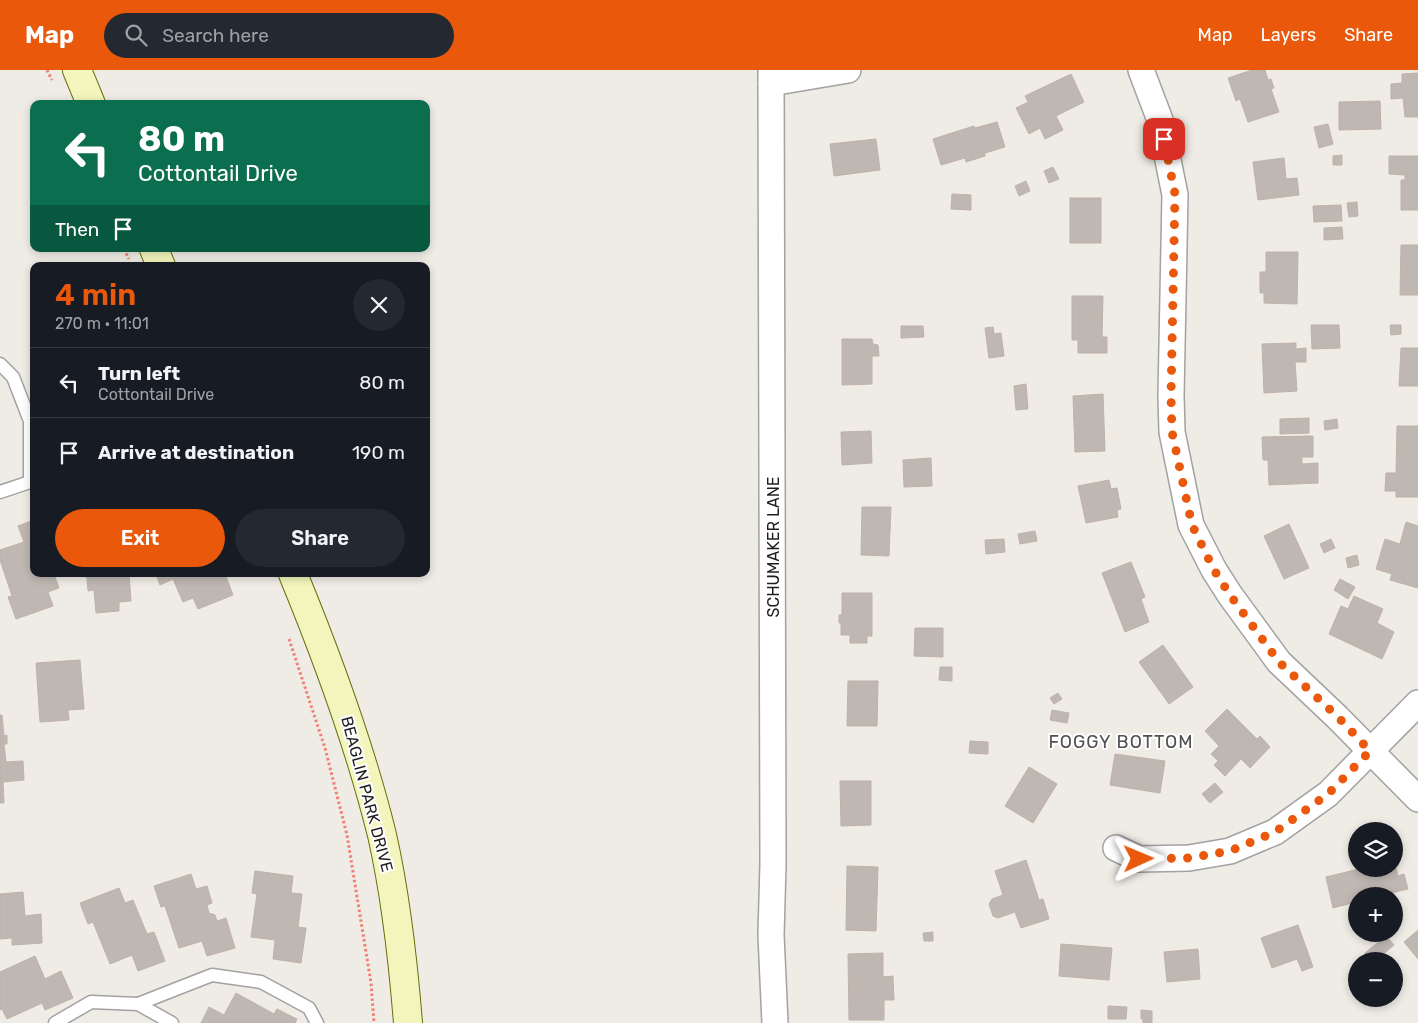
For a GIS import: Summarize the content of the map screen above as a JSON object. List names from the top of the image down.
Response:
{
  "streets": {
    "main road": ["BEAGLIN PARK DRIVE"],
    "street": ["SCHUMAKER LANE"]
  },
  "districts": ["FOGGY BOTTOM"],
  "page": {
    "header": "Map",
    "search": "Search here",
    "nav": ["Map", "Layers", "Share"],
    "turn": ["80 m", "Cottontail Drive"],
    "then": "Then",
    "heading": ["4 min", "270 m · 11:01"],
    "list": [
      {
        "name": "Turn left",
        "note": "Cottontail Drive",
        "value": "80 m"
      },
      {
        "name": "Arrive at destination",
        "value": "190 m"
      }
    ],
    "buttons": ["Exit", "Share"],
    "map_buttons": ["+", "−"]
  }
}
